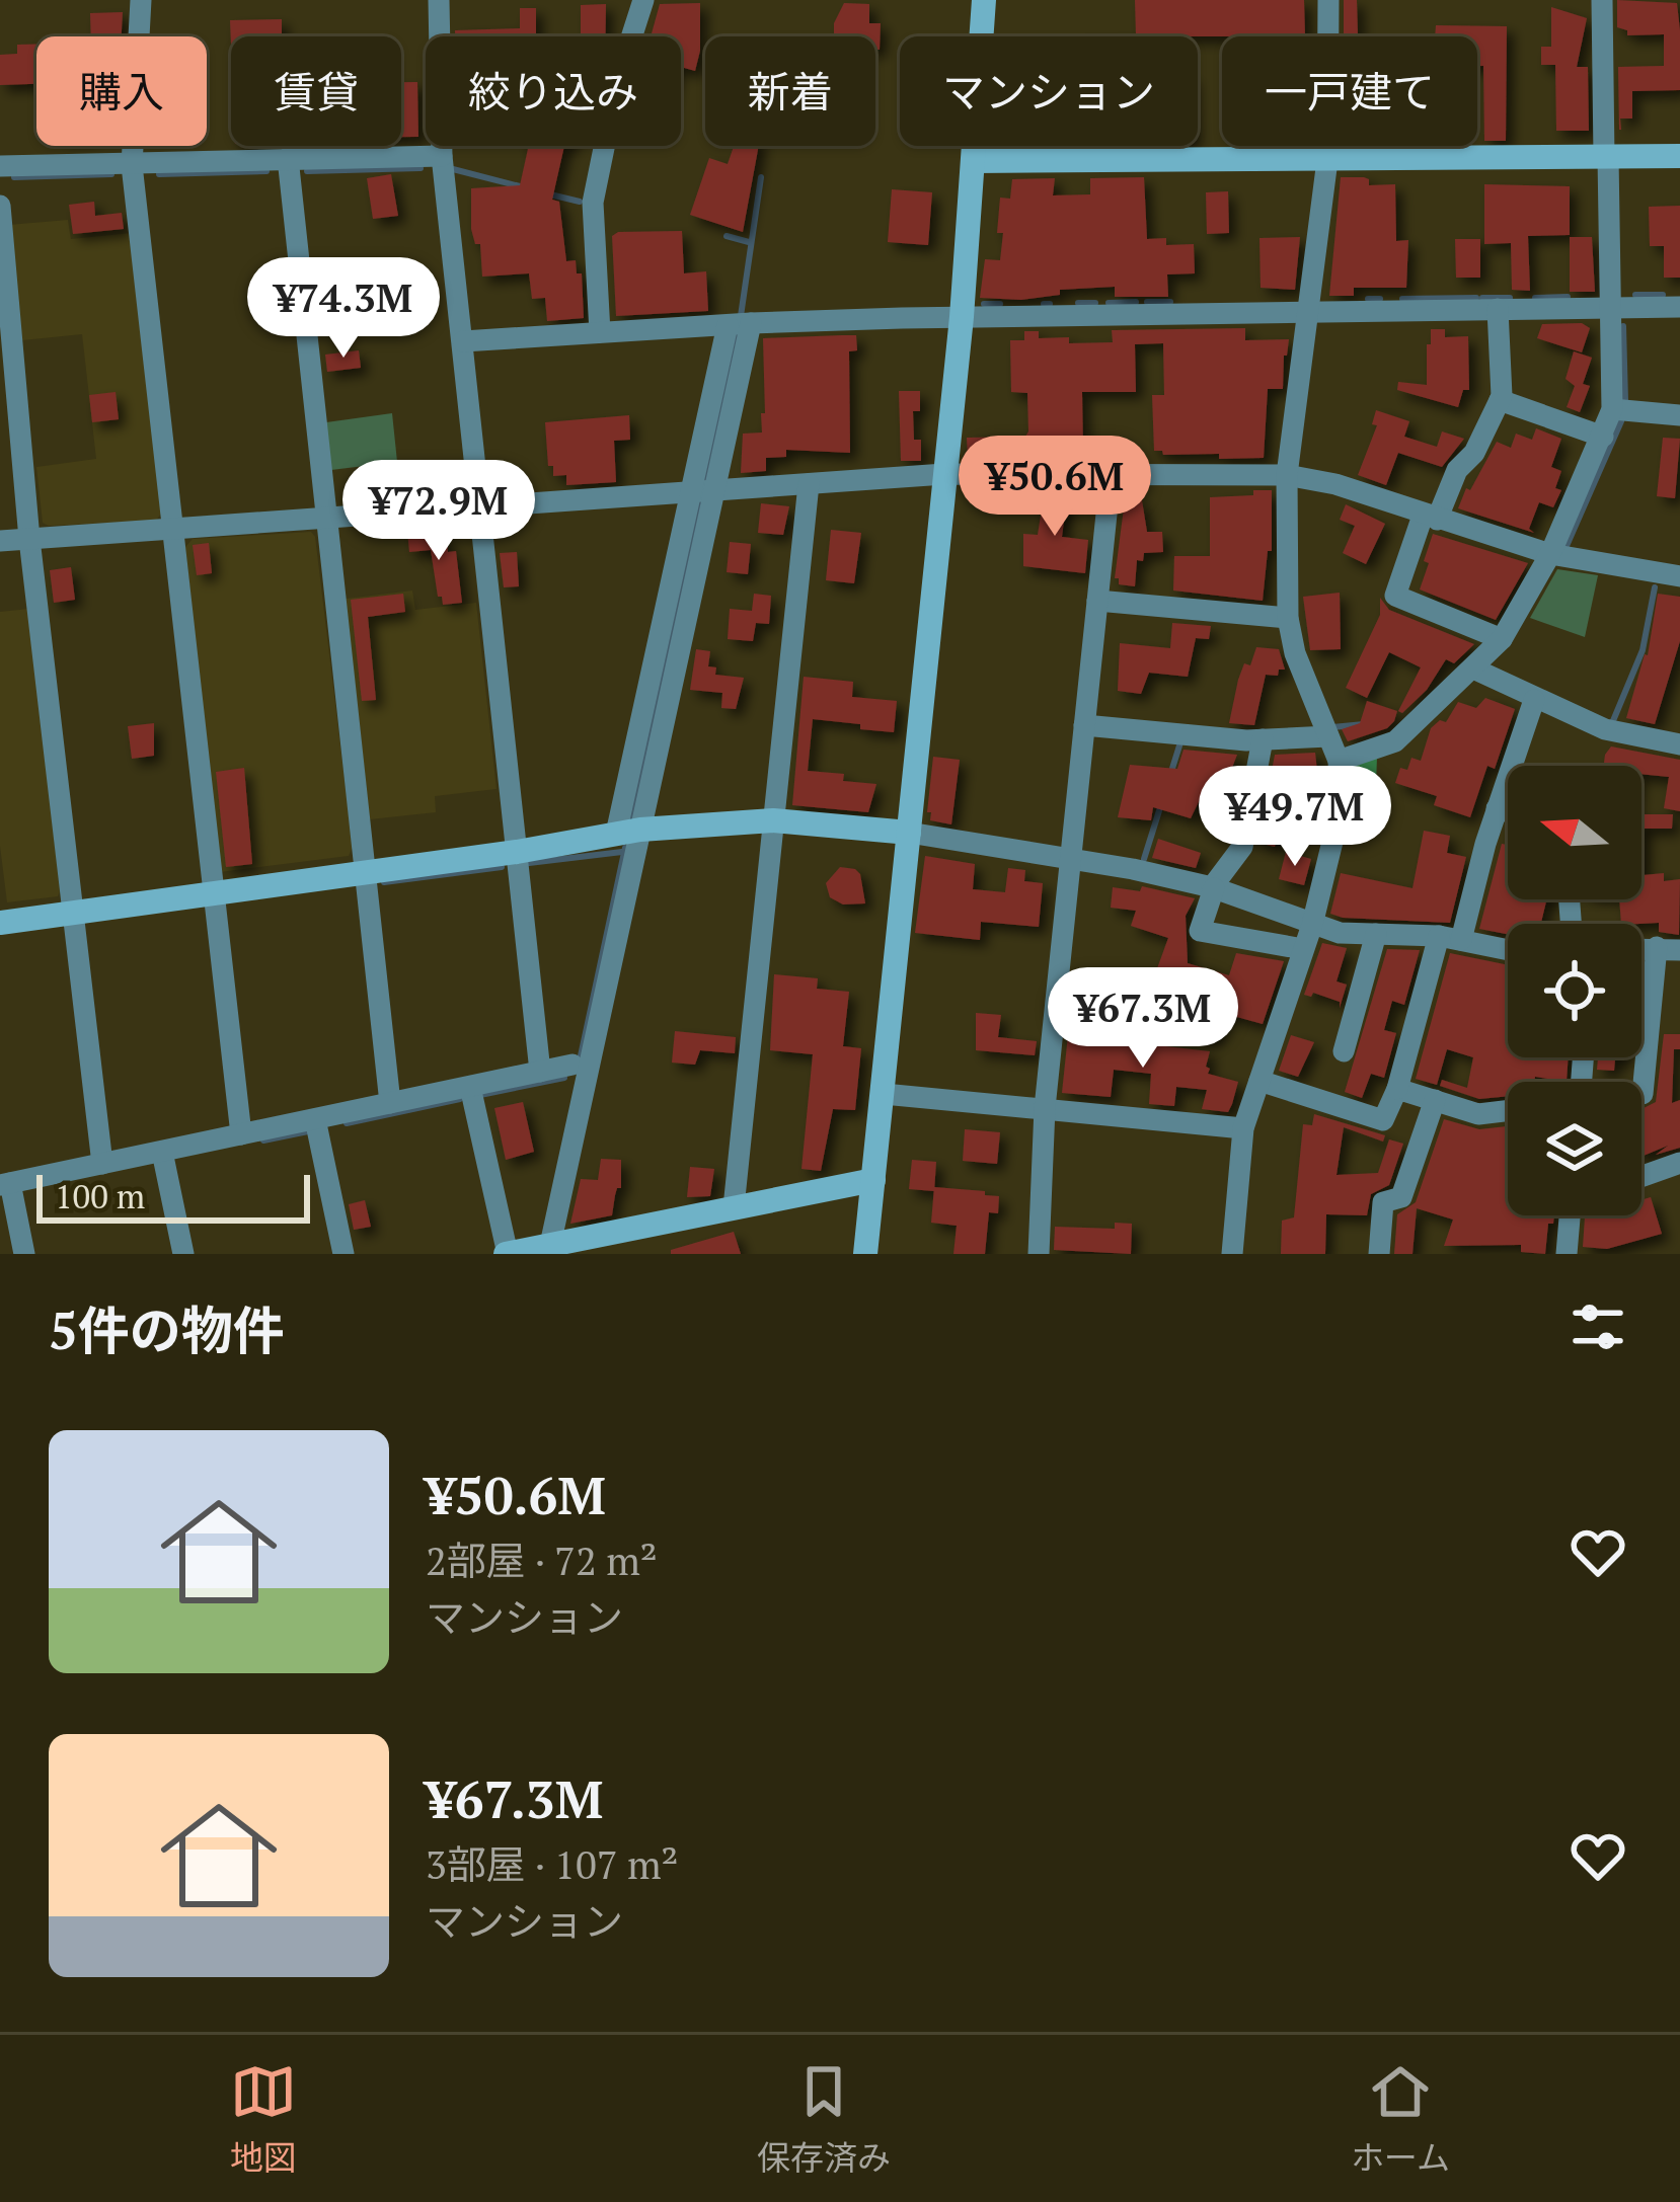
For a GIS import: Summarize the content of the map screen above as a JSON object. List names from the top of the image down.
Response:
{
  "scale_bar": "100 m",
  "north": "left",
  "page": {
    "chip": [
      "購入",
      "賃貸",
      "絞り込み",
      "新着",
      "マンション",
      "一戸建て"
    ],
    "price": [
      "¥74.3M",
      "¥50.6M",
      "¥72.9M",
      "¥49.7M",
      "¥67.3M"
    ],
    "scale": "100 m",
    "heading": "5件の物件",
    "list": [
      {
        "name": "¥50.6M",
        "note": "2部屋 · 72 m² · マンション"
      },
      {
        "name": "¥67.3M",
        "note": "3部屋 · 107 m² · マンション"
      }
    ],
    "tabs": ["地図", "保存済み", "ホーム"]
  }
}
